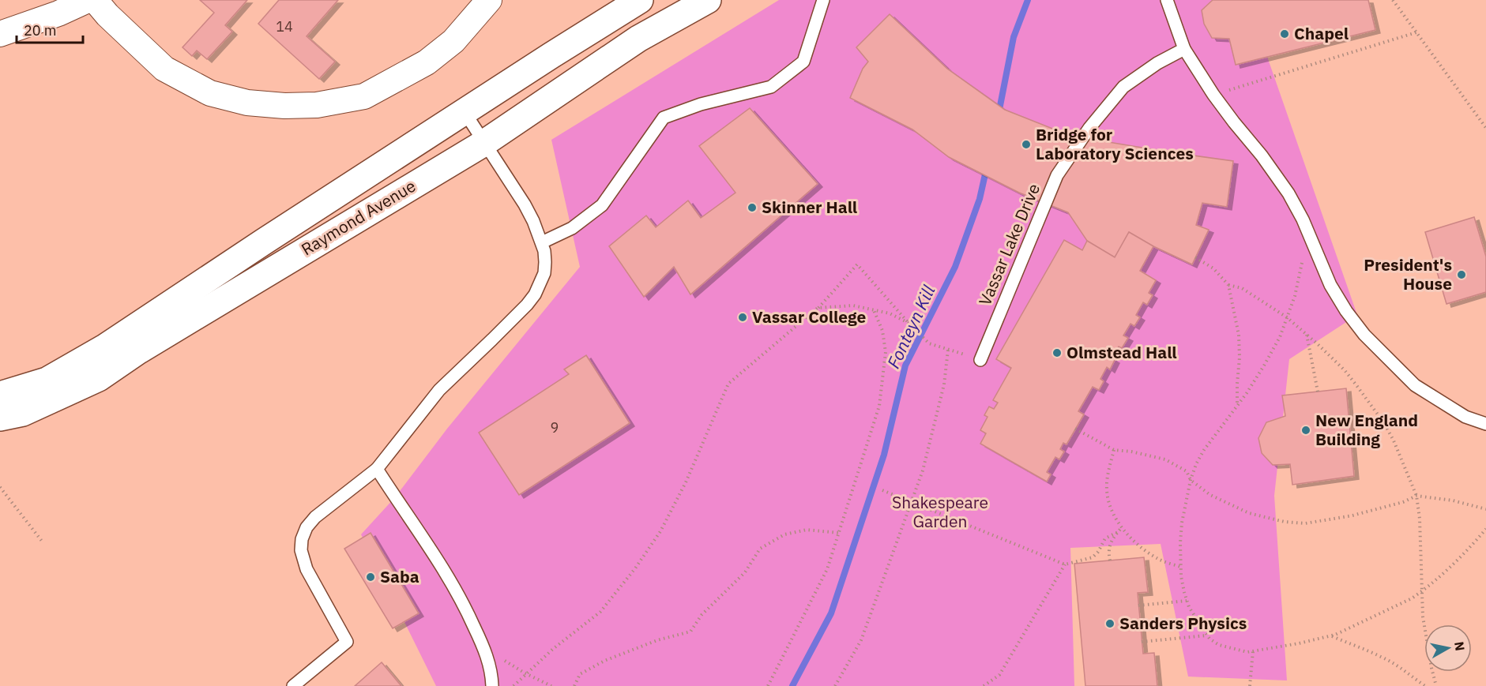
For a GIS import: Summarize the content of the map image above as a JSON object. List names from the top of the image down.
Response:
{
  "streets": {
    "main road": ["Raymond Avenue"],
    "lane": ["Vassar Lake Drive"]
  },
  "water": ["Fonteyn Kill"],
  "parks": ["Shakespeare Garden"],
  "places": [
    "Chapel",
    "Bridge for Laboratory Sciences",
    "Skinner Hall",
    "President's House",
    "Vassar College",
    "Olmstead Hall",
    "New England Building",
    "Saba",
    "Sanders Physics"
  ],
  "house_numbers": ["14", "9"],
  "scale_bar": "20 m",
  "north": "right"
}
